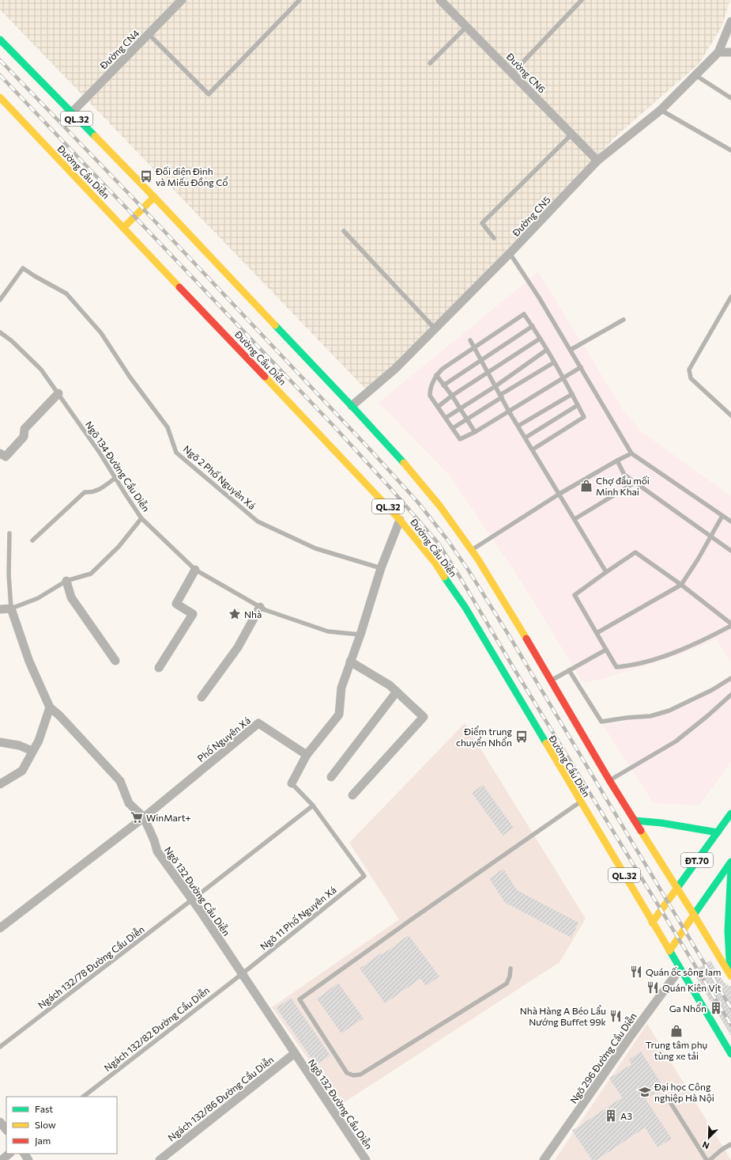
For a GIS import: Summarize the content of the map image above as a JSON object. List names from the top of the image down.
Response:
{
  "streets": {
    "main road": ["QL.32", "Đường Cầu Diễn", "ĐT.70"],
    "street": [
      "Đường CN4",
      "Đường CN6",
      "Đường CN5",
      "Phố Nguyên Xá",
      "Ngõ 132 Đường Cầu Diễn",
      "Ngõ 296 Đường Cầu Diễn",
      "Ngách 132/86 Đường Cầu Diễn"
    ],
    "lane": [
      "Ngõ 134 Đường Cầu Diễn",
      "Ngõ 2 Phố Nguyên Xá",
      "Ngõ 11 Phố Nguyên Xá",
      "Ngách 132/78 Đường Cầu Diễn",
      "Ngách 132/82 Đường Cầu Diễn"
    ]
  },
  "crossings": [
    ["Đường CN4", "QL.32"],
    ["Đường CN6", "Đường CN5"],
    ["QL.32", "Đường CN5"],
    ["QL.32", "ĐT.70"],
    ["Đường Cầu Diễn", "ĐT.70"],
    ["Đường Cầu Diễn", "Ngõ 296 Đường Cầu Diễn"],
    ["Phố Nguyên Xá", "Ngõ 132 Đường Cầu Diễn"],
    ["Ngõ 132 Đường Cầu Diễn", "Ngõ 11 Phố Nguyên Xá"],
    ["Ngõ 132 Đường Cầu Diễn", "Ngách 132/78 Đường Cầu Diễn"],
    ["Ngõ 132 Đường Cầu Diễn", "Ngách 132/82 Đường Cầu Diễn"],
    ["Ngõ 132 Đường Cầu Diễn", "Ngách 132/86 Đường Cầu Diễn"],
    ["Ngõ 11 Phố Nguyên Xá", "Ngách 132/78 Đường Cầu Diễn"],
    ["Ngõ 11 Phố Nguyên Xá", "Ngách 132/82 Đường Cầu Diễn"]
  ],
  "places": {
    "bus stop": ["Đối diện Đình và Miếu Đồng Cổ", "Điểm trung chuyển Nhổn"],
    "shop": ["Chợ đầu mối Minh Khai", "Trung tâm phụ tùng xe tải"],
    "place": ["Nhà"],
    "supermarket": ["WinMart+"],
    "restaurant": ["Quán ốc sông lam", "Quán Kiên Vịt", "Nhà Hàng A Béo Lẩu Nướng Buffet 99k"],
    "building": ["Ga Nhổn", "A3"],
    "school or university": ["Đại học Công nghiệp Hà Nội"]
  },
  "legend": ["Fast", "Slow", "Jam"],
  "north": "bottom left"
}
